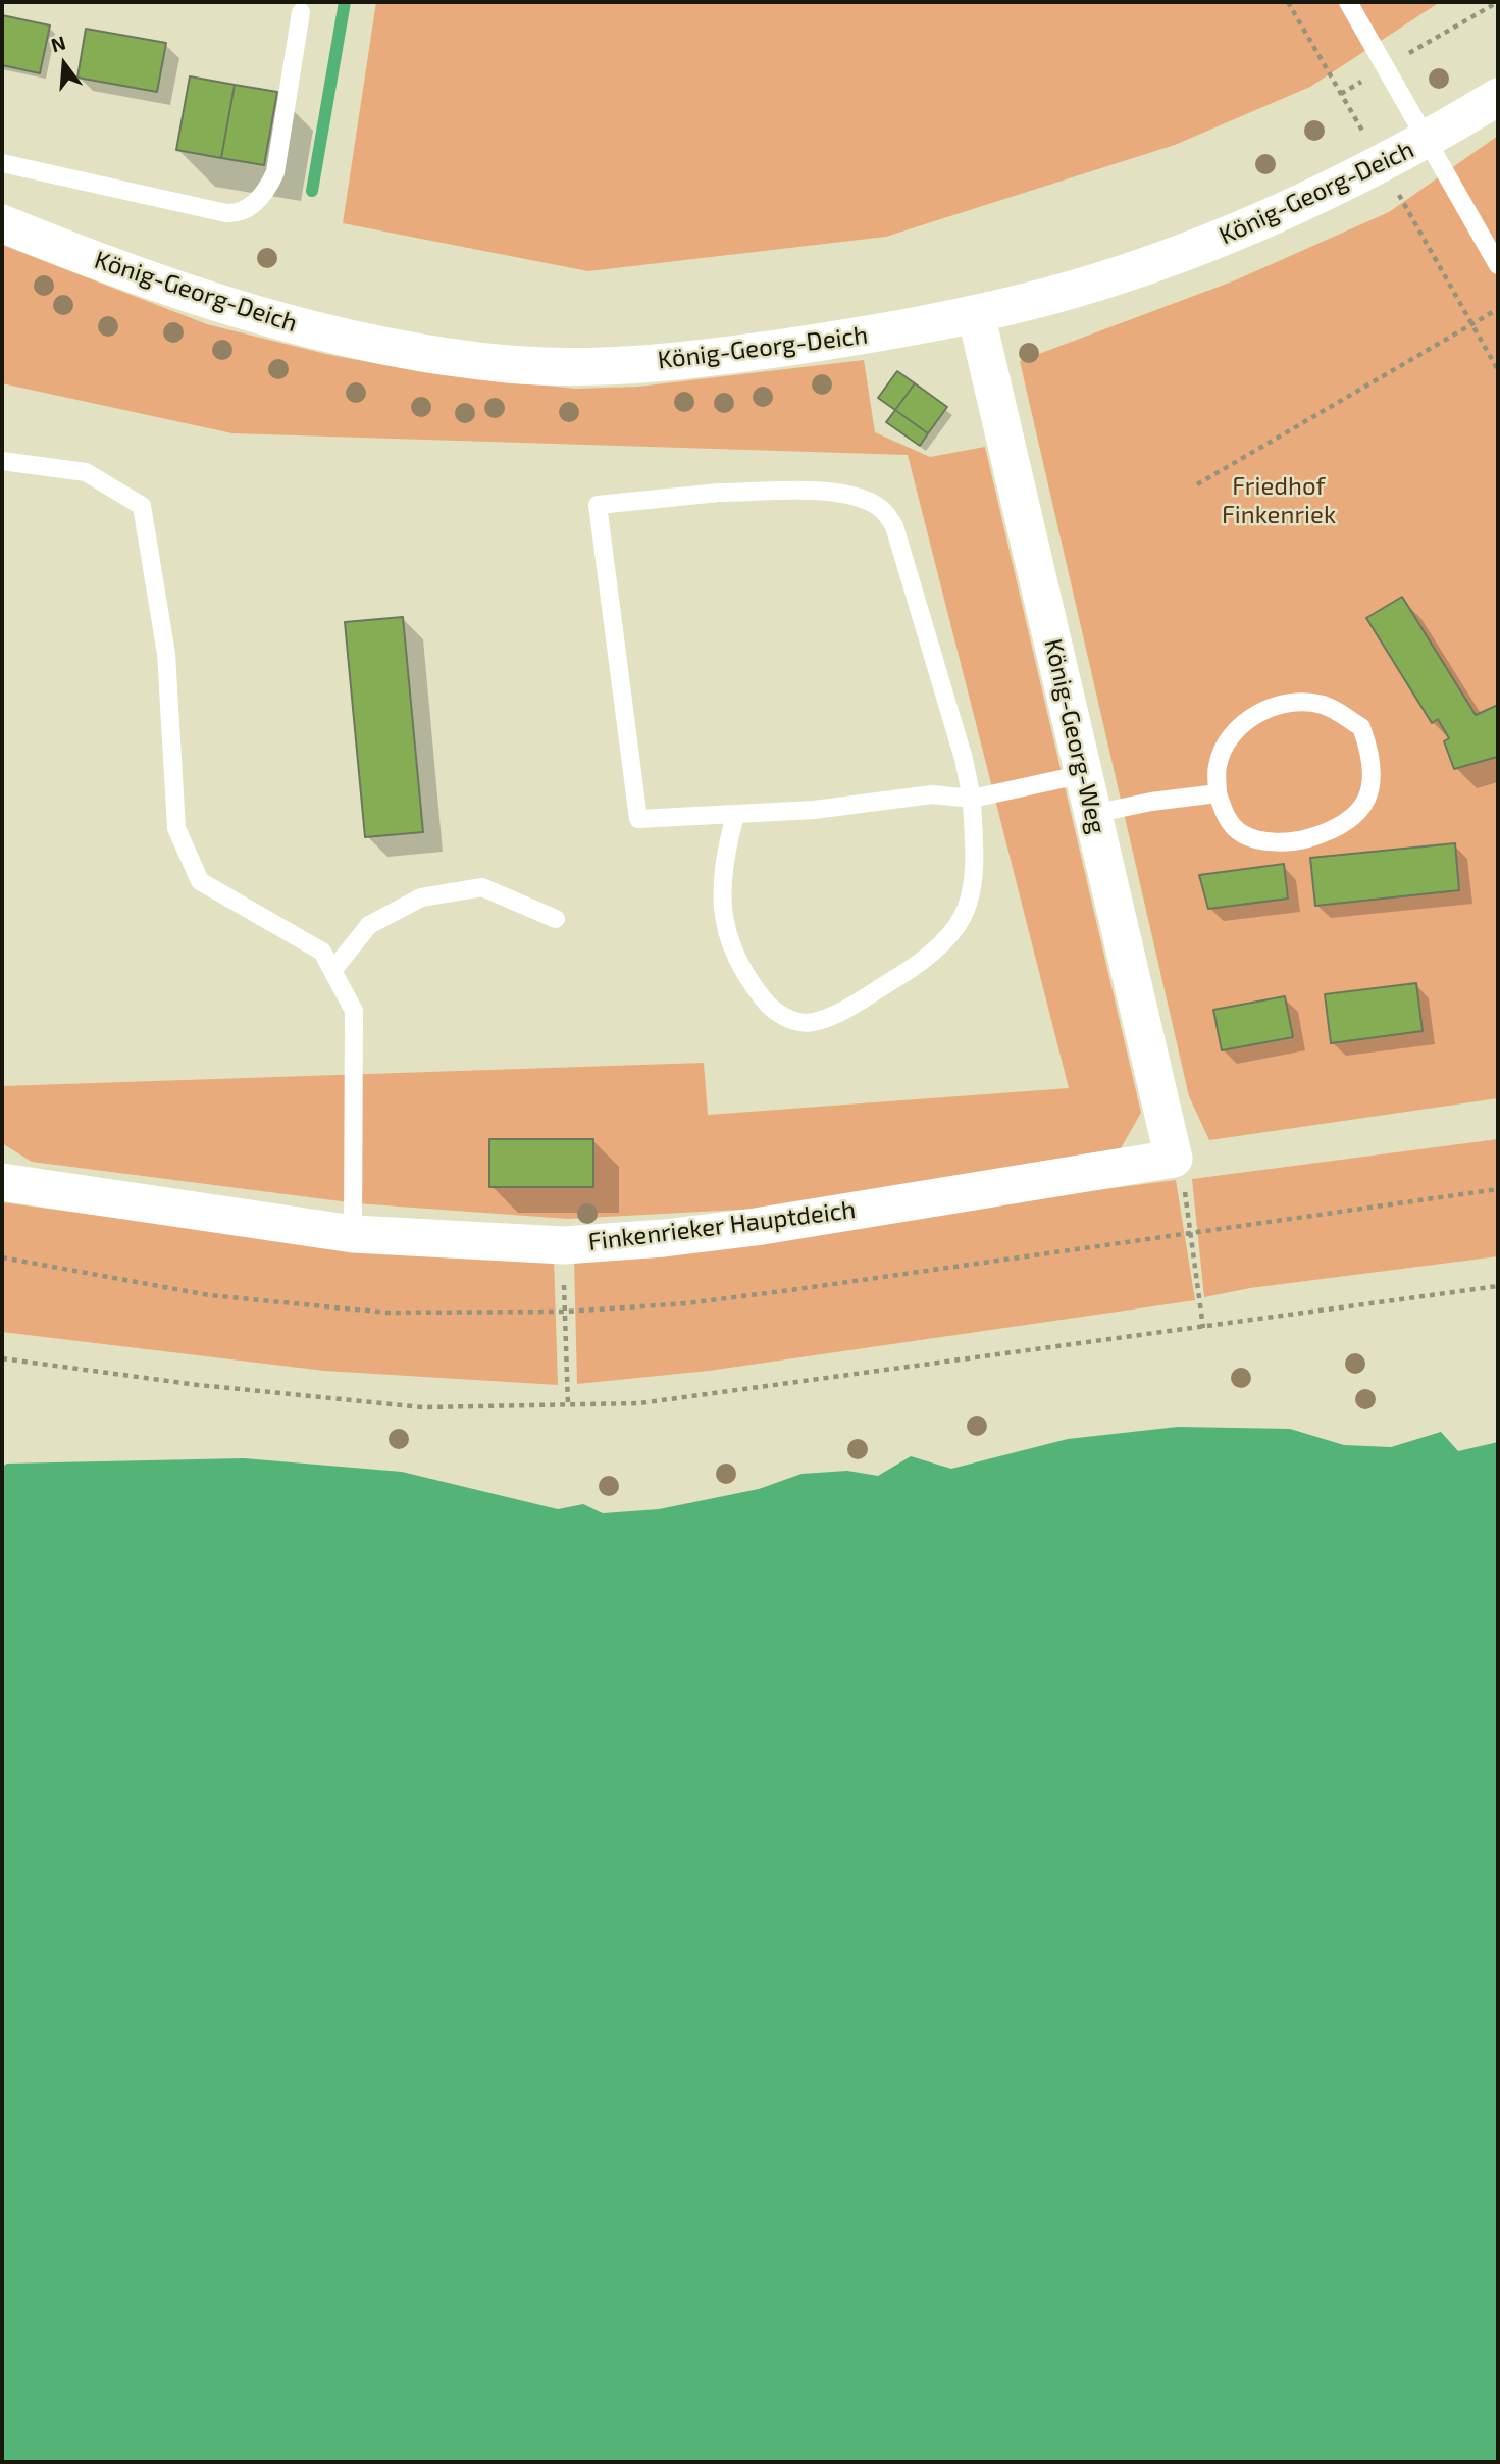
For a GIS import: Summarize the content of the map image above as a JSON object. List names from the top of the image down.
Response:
{
  "streets": {
    "street": ["König-Georg-Deich", "König-Georg-Weg", "Finkenrieker Hauptdeich"]
  },
  "crossings": [
    ["König-Georg-Deich", "König-Georg-Weg"],
    ["König-Georg-Weg", "Finkenrieker Hauptdeich"]
  ],
  "parks": ["Friedhof Finkenriek"],
  "north": "top"
}
